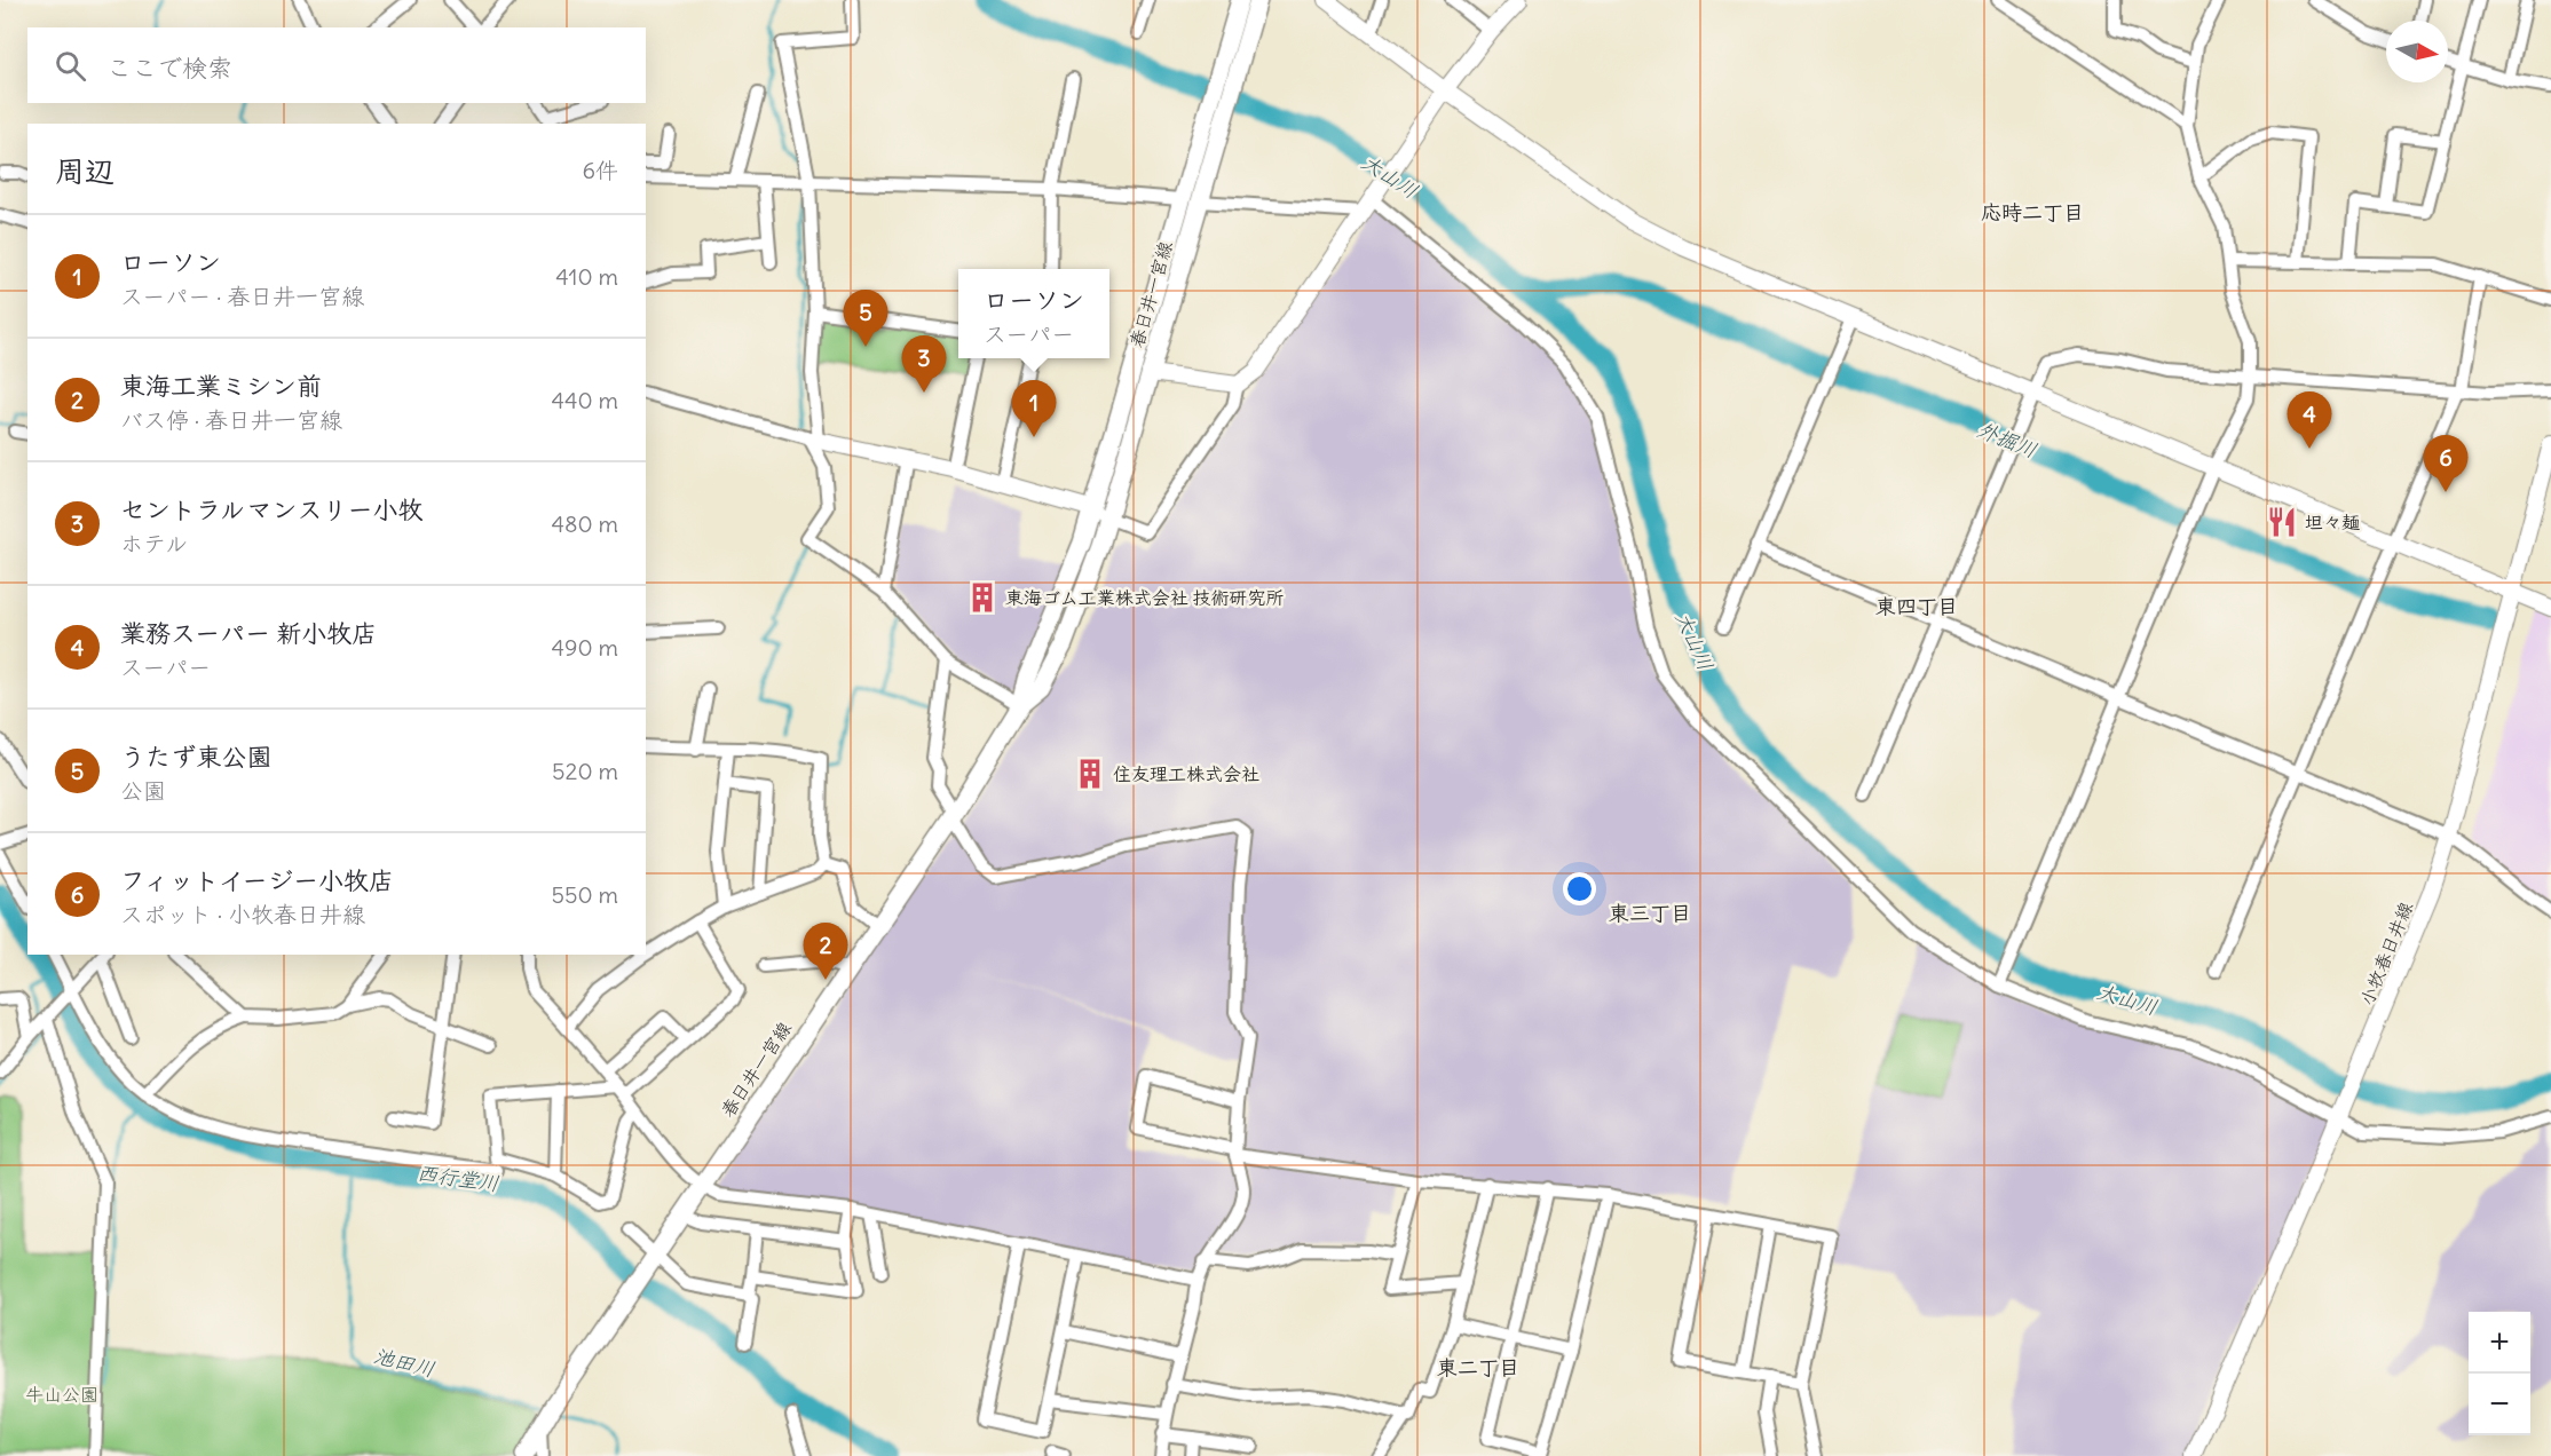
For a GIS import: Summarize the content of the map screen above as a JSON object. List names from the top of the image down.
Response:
{
  "streets": {
    "main road": ["春日井一宮線"],
    "street": ["小牧春日井線"]
  },
  "districts": [
    "応時二丁目",
    "東四丁目",
    "東三丁目",
    "東二丁目"
  ],
  "water": [
    "大山川",
    "外掘川",
    "西行堂川",
    "池田川"
  ],
  "parks": ["牛山公園"],
  "places": {
    "restaurant": ["坦々麺"],
    "building": ["東海ゴム工業株式会社 技術研究所", "住友理工株式会社"]
  },
  "north": "right",
  "page": {
    "search": "ここで検索",
    "heading": ["周辺", "6件"],
    "list": [
      {
        "mark": "1",
        "name": "ローソン",
        "note": "スーパー · 春日井一宮線",
        "value": "410 m"
      },
      {
        "mark": "2",
        "name": "東海工業ミシン前",
        "note": "バス停 · 春日井一宮線",
        "value": "440 m"
      },
      {
        "mark": "3",
        "name": "セントラルマンスリー小牧",
        "note": "ホテル",
        "value": "480 m"
      },
      {
        "mark": "4",
        "name": "業務スーパー 新小牧店",
        "note": "スーパー",
        "value": "490 m"
      },
      {
        "mark": "5",
        "name": "うたず東公園",
        "note": "公園",
        "value": "520 m"
      },
      {
        "mark": "6",
        "name": "フィットイージー小牧店",
        "note": "スポット · 小牧春日井線",
        "value": "550 m"
      }
    ],
    "popup": ["ローソン", "スーパー"],
    "pins": [
      "5",
      "3",
      "1",
      "4",
      "6",
      "2"
    ],
    "map_buttons": ["+", "−"]
  }
}
